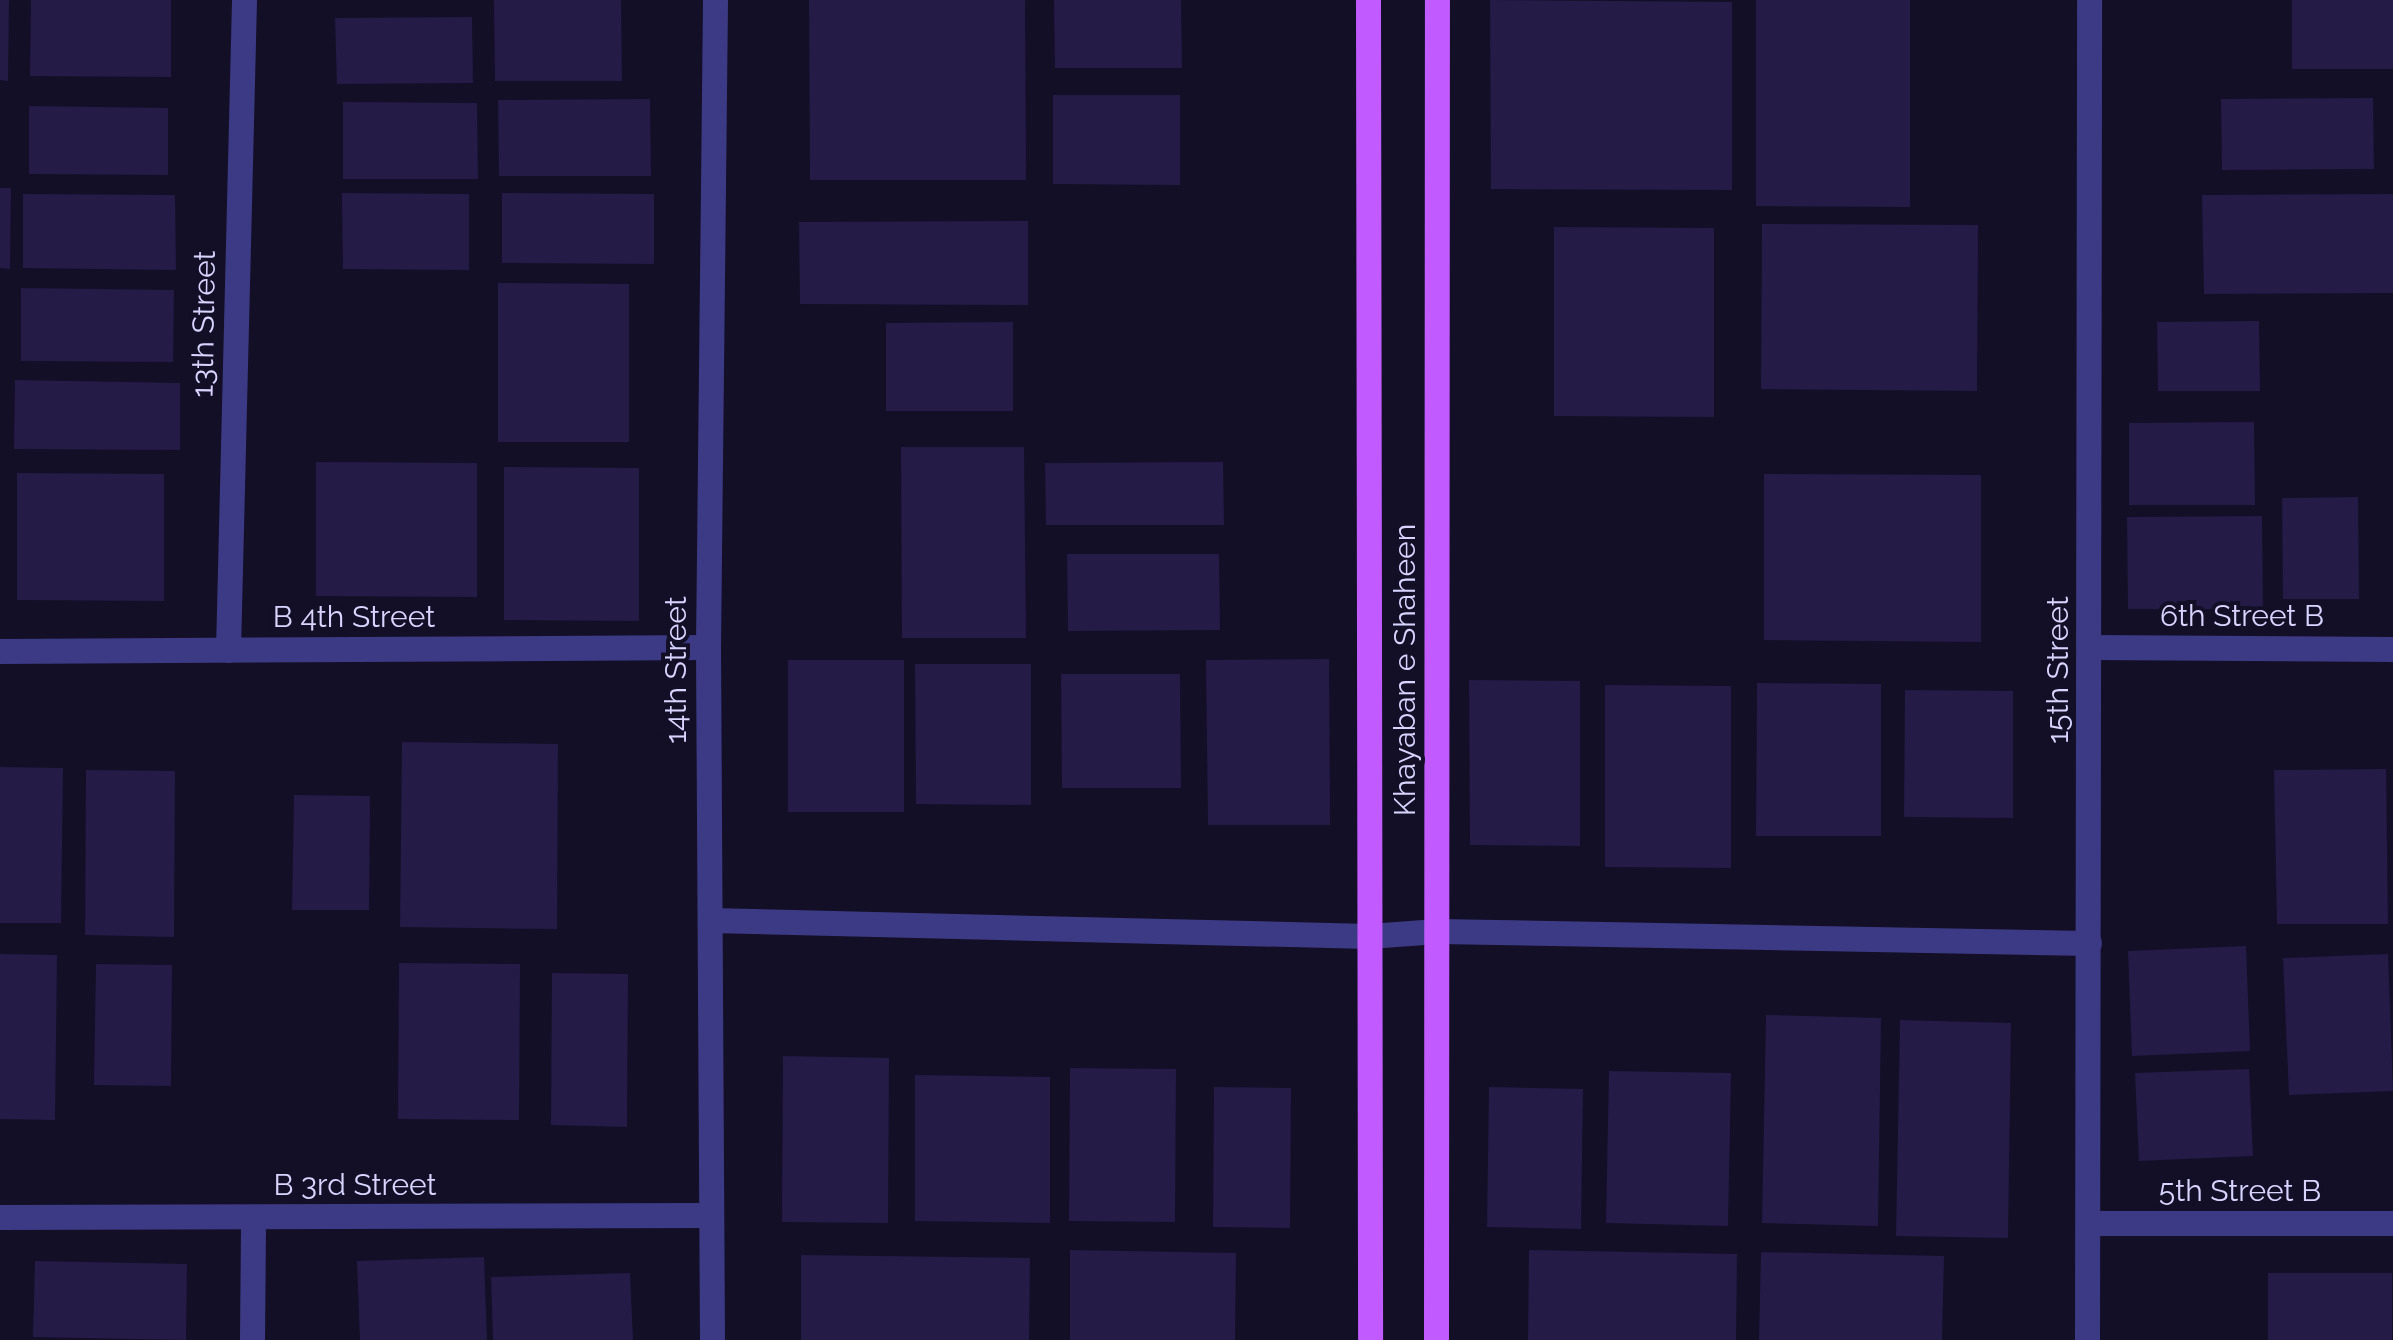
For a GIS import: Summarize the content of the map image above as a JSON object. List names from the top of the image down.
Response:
{
  "streets": {
    "main road": ["Khayaban e Shaheen"],
    "street": [
      "13th Street",
      "6th Street B",
      "B 4th Street",
      "14th Street",
      "15th Street",
      "B 3rd Street",
      "5th Street B"
    ]
  },
  "crossings": [
    ["13th Street", "B 4th Street"],
    ["6th Street B", "15th Street"],
    ["B 4th Street", "14th Street"],
    ["14th Street", "B 3rd Street"],
    ["15th Street", "5th Street B"]
  ]
}
